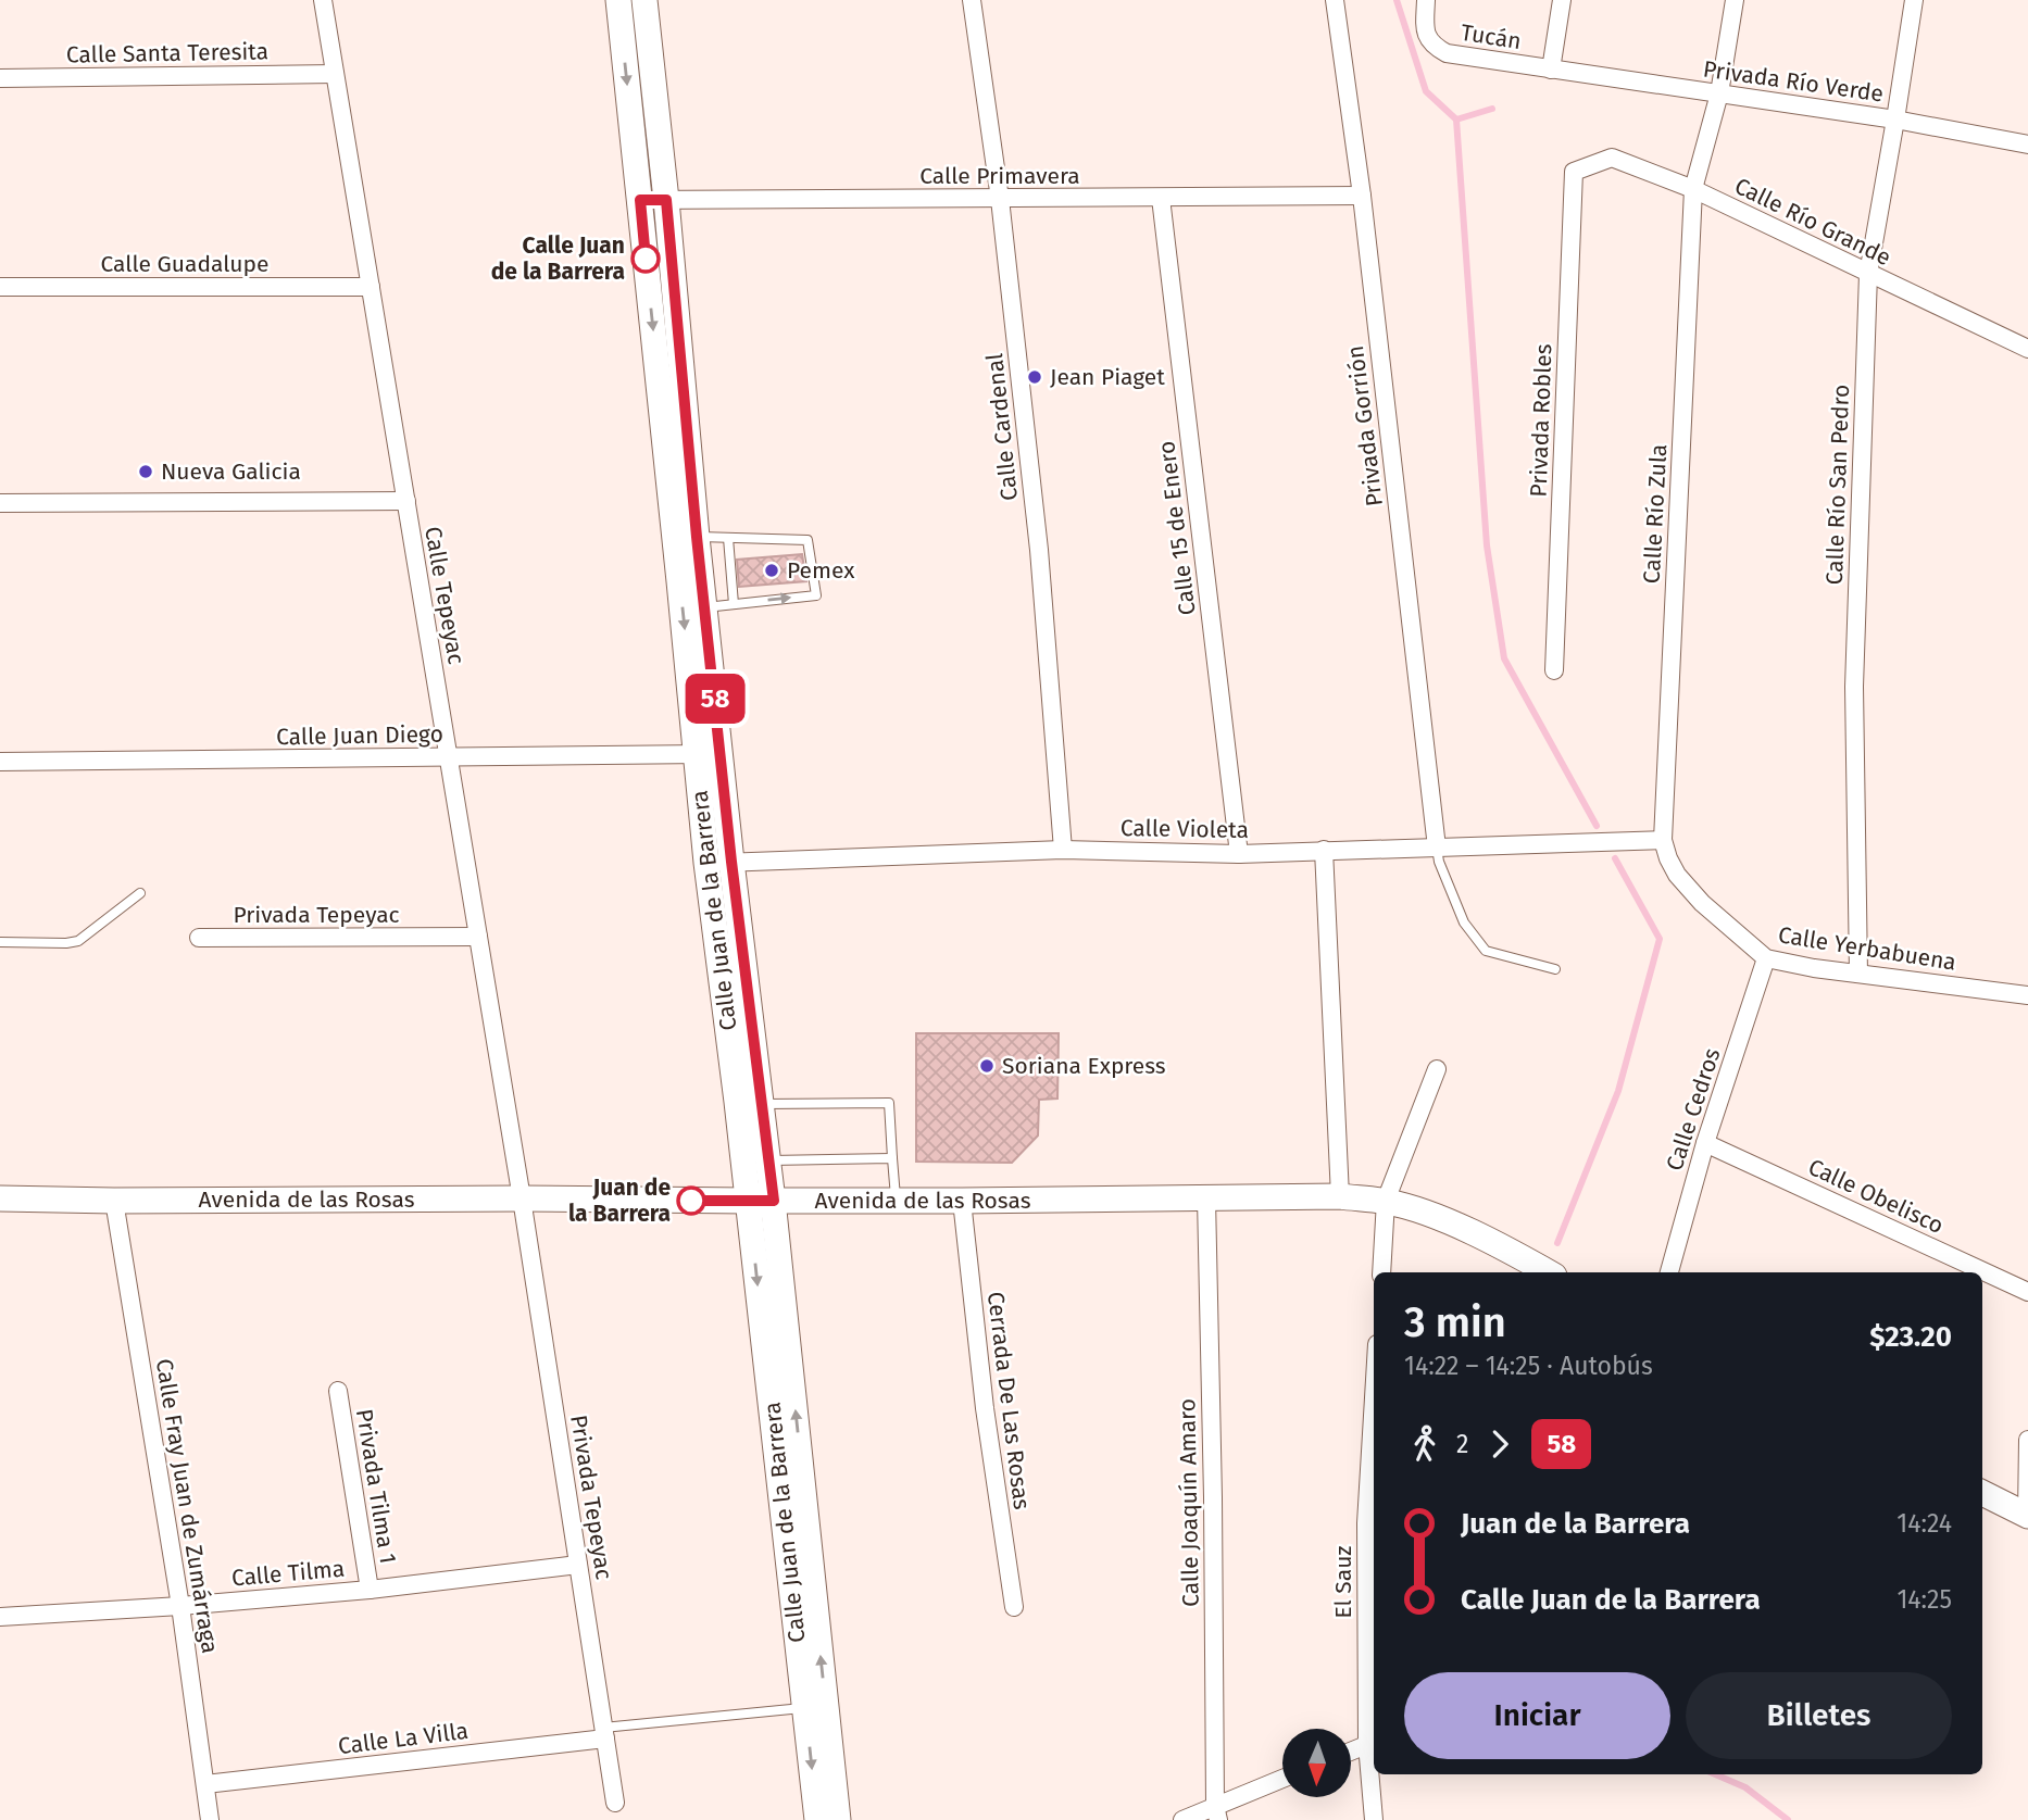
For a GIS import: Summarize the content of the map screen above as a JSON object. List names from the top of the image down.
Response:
{
  "streets": {
    "main road": ["Calle Juan de la Barrera", "Avenida de las Rosas"],
    "street": [
      "Tucán",
      "Calle Santa Teresita",
      "Privada Río Verde",
      "Calle Primavera",
      "Calle Río Grande",
      "Calle Guadalupe",
      "Privada Robles",
      "Privada Gorrión",
      "Calle Cardenal",
      "Calle Río San Pedro",
      "Calle Río Zula",
      "Calle 15 de Enero",
      "Calle Tepeyac",
      "Calle Juan Diego",
      "Calle Violeta",
      "Privada Tepeyac",
      "Calle Yerbabuena",
      "Calle Cedros",
      "Calle Obelisco",
      "Cerrada De Las Rosas",
      "Privada Tilma 1",
      "Calle Joaquín Amaro",
      "Calle Fray Juan de Zumárraga",
      "Calle Tilma",
      "El Sauz",
      "Calle La Villa"
    ]
  },
  "crossings": [
    ["Tucán", "Privada Río Verde"],
    ["Calle Santa Teresita", "Calle Tepeyac"],
    ["Privada Río Verde", "Calle Río San Pedro"],
    ["Privada Río Verde", "Calle Río Zula"],
    ["Calle Primavera", "Privada Gorrión"],
    ["Calle Primavera", "Calle Cardenal"],
    ["Calle Primavera", "Calle 15 de Enero"],
    ["Calle Primavera", "Calle Juan de la Barrera"],
    ["Calle Río Grande", "Privada Robles"],
    ["Calle Río Grande", "Calle Río San Pedro"],
    ["Calle Río Grande", "Calle Río Zula"],
    ["Calle Guadalupe", "Calle Tepeyac"],
    ["Privada Gorrión", "Calle Violeta"],
    ["Calle Cardenal", "Calle Violeta"],
    ["Calle Río San Pedro", "Calle Yerbabuena"],
    ["Calle Río Zula", "Calle Violeta"],
    ["Calle Río Zula", "Calle Yerbabuena"],
    ["Calle 15 de Enero", "Calle Violeta"],
    ["Calle Tepeyac", "Calle Juan Diego"],
    ["Calle Tepeyac", "Privada Tepeyac"],
    ["Calle Tepeyac", "Avenida de las Rosas"],
    ["Calle Juan Diego", "Calle Juan de la Barrera"],
    ["Calle Violeta", "Calle Juan de la Barrera"],
    ["Calle Violeta", "Calle Yerbabuena"],
    ["Calle Juan de la Barrera", "Avenida de las Rosas"],
    ["Calle Juan de la Barrera", "Calle La Villa"],
    ["Privada Tepeyac", "Avenida de las Rosas"],
    ["Privada Tepeyac", "Calle Tilma"],
    ["Privada Tepeyac", "Calle La Villa"],
    ["Calle Yerbabuena", "Calle Cedros"],
    ["Calle Cedros", "Calle Obelisco"],
    ["Avenida de las Rosas", "Cerrada De Las Rosas"],
    ["Avenida de las Rosas", "Calle Joaquín Amaro"],
    ["Avenida de las Rosas", "Calle Fray Juan de Zumárraga"],
    ["Privada Tilma 1", "Calle Tilma"],
    ["Calle Fray Juan de Zumárraga", "Calle Tilma"],
    ["Calle Fray Juan de Zumárraga", "Calle La Villa"]
  ],
  "places": [
    "Calle Juan de la Barrera",
    "Jean Piaget",
    "Nueva Galicia",
    "Pemex",
    "Soriana Express",
    "Juan de la Barrera"
  ],
  "lines": ["bus line 58"],
  "north": "bottom",
  "page": {
    "on_map": "58",
    "heading": ["3 min", "14:22 – 14:25 · Autobús", "$23.20"],
    "legs": ["2", "58"],
    "list": [
      {
        "name": "Juan de la Barrera",
        "value": "14:24"
      },
      {
        "name": "Calle Juan de la Barrera",
        "value": "14:25"
      }
    ],
    "buttons": ["Iniciar", "Billetes"]
  }
}
